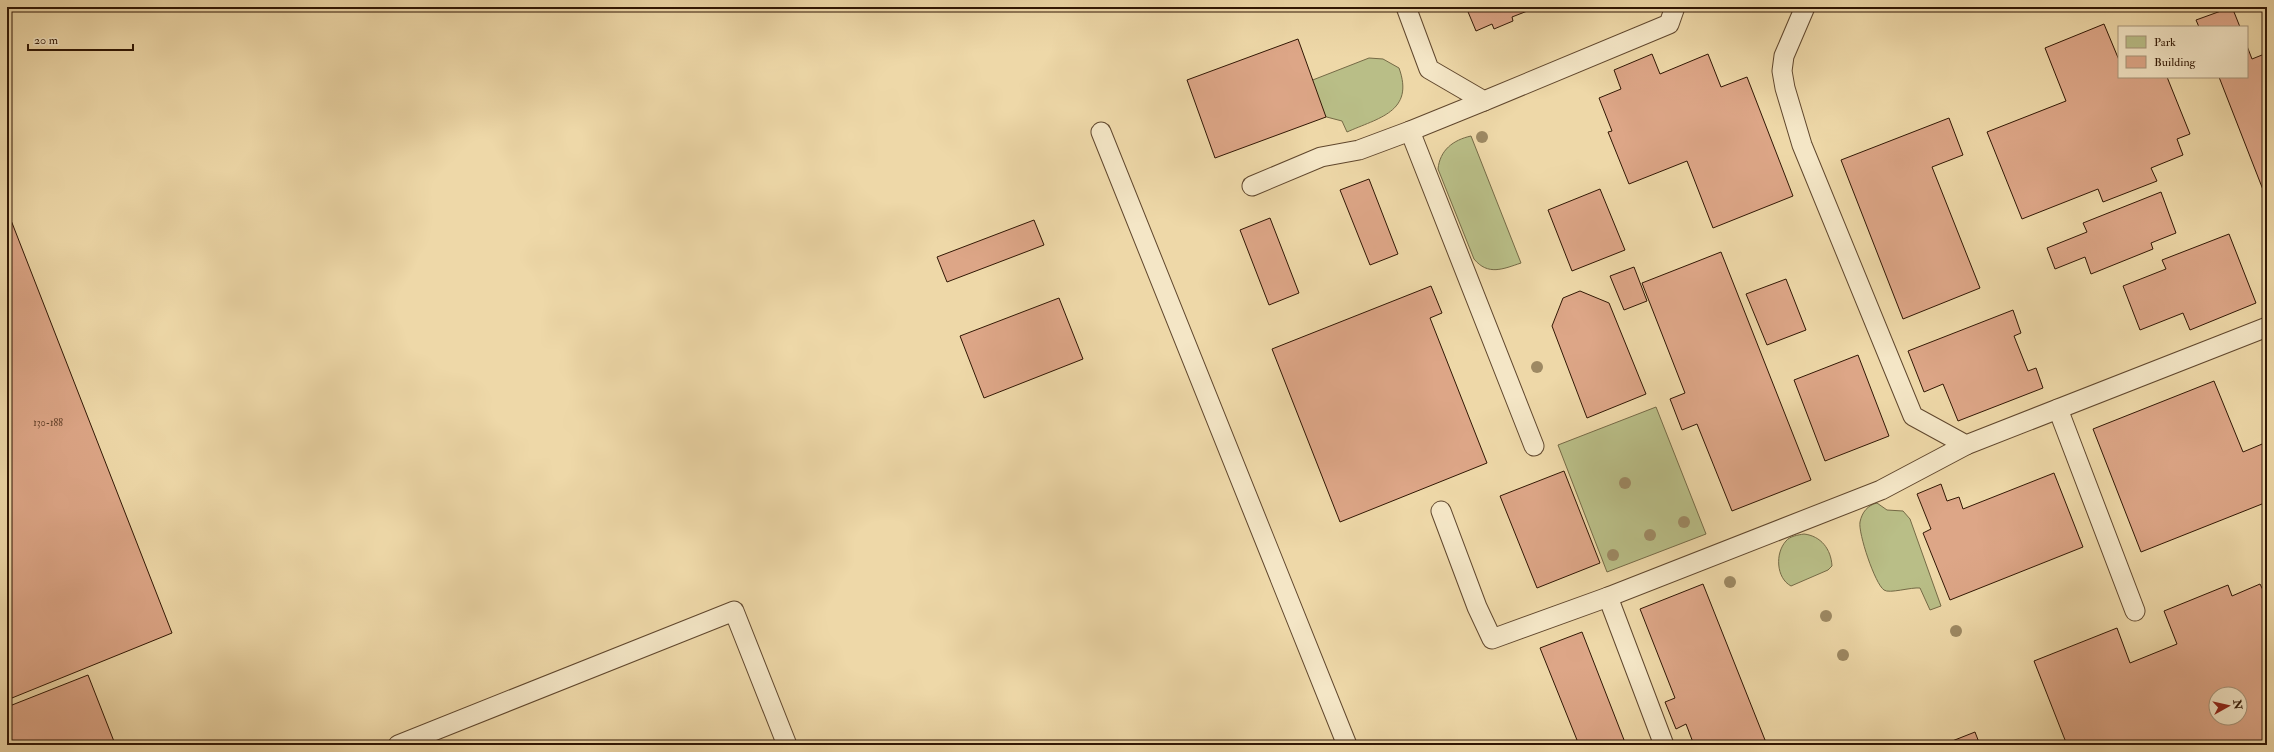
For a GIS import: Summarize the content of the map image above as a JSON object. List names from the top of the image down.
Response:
{
  "house_numbers": ["130-188"],
  "legend": ["Park", "Building"],
  "scale_bar": "20 m",
  "north": "right"
}
